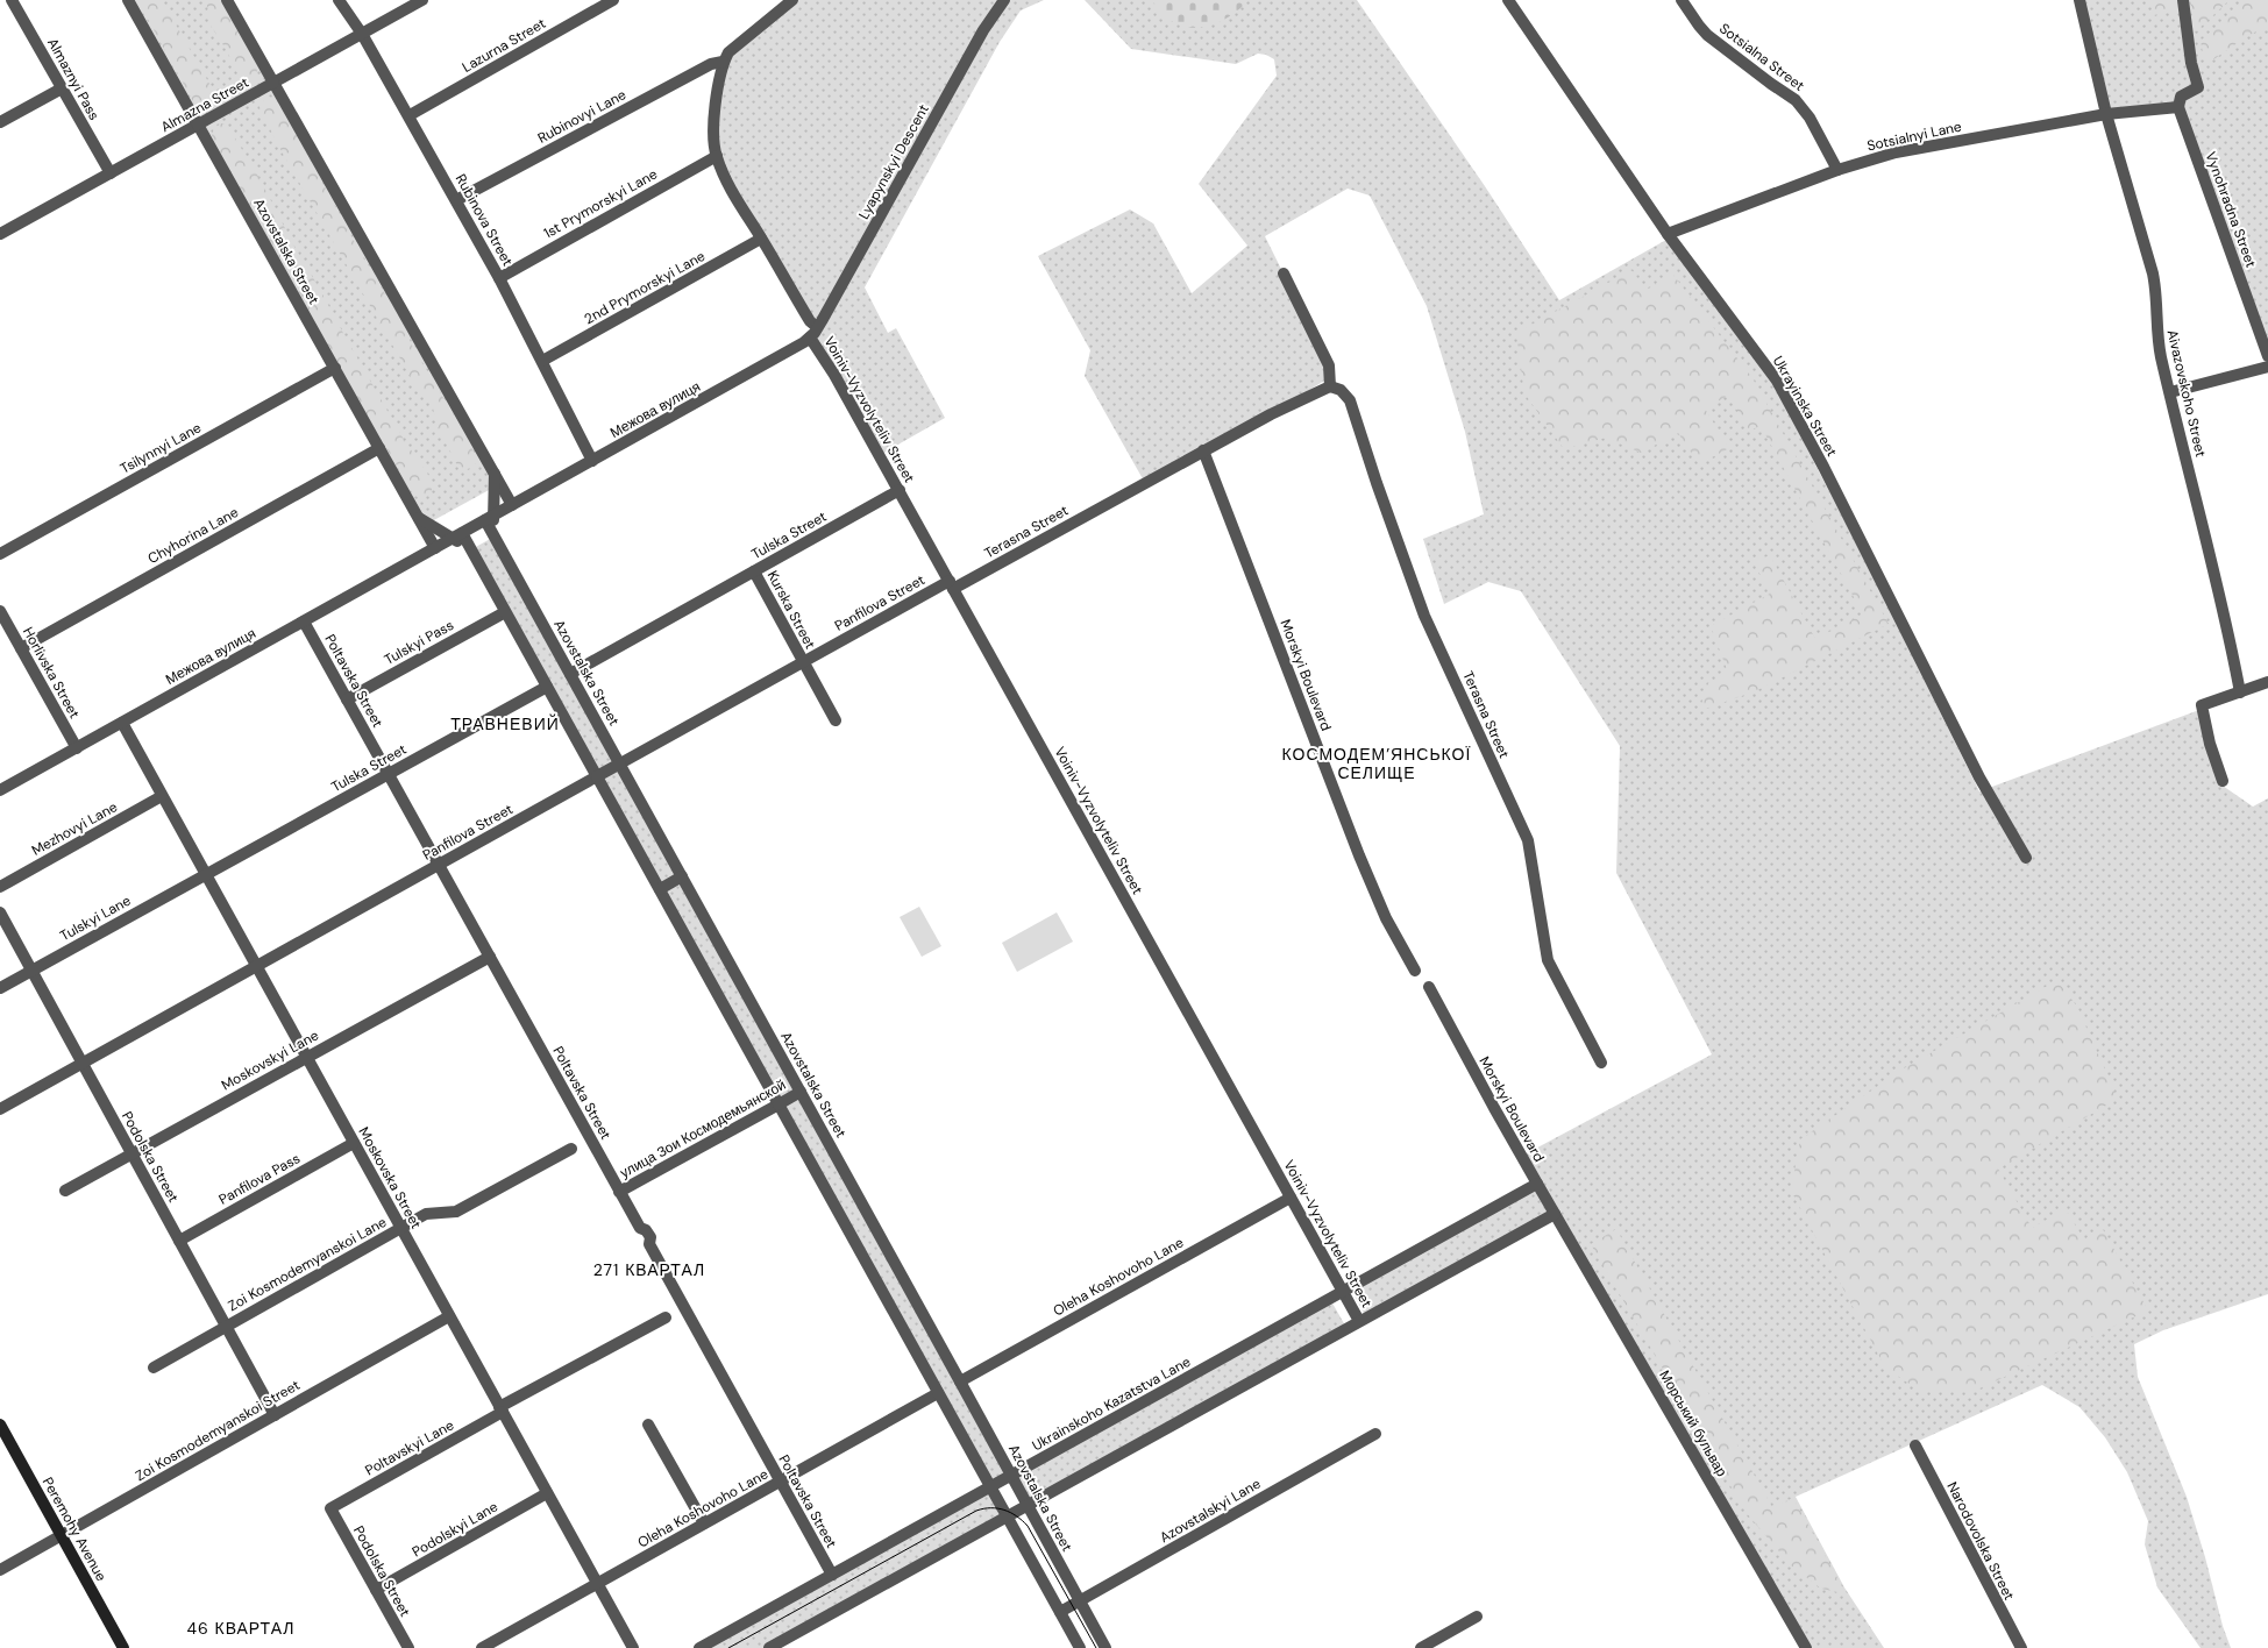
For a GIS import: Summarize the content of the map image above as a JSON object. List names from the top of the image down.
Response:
{
  "streets": {
    "main road": ["Peremohy Avenue"],
    "street": [
      "Lazurna Street",
      "Sotsialna Street",
      "Almaznyi Pass",
      "Almazna Street",
      "Rubinovyi Lane",
      "Sotsialnyi Lane",
      "Lyapynskyi Descent",
      "1st Prymorskyi Lane",
      "Vynohradna Street",
      "Rubinova Street",
      "Azovstalska Street",
      "2nd Prymorskyi Lane",
      "Aivazovskoho Street",
      "Ukrayinska Street",
      "Межова вулиця",
      "Voiniv-Vyzvolyteliv Street",
      "Tsilynnyi Lane",
      "Terasna Street",
      "Chyhorina Lane",
      "Tulska Street",
      "Panfilova Street",
      "Kurska Street",
      "Tulskyi Pass",
      "Horlivska Street",
      "Morskyi Boulevard",
      "Poltavska Street",
      "Mezhovyi Lane",
      "Tulskyi Lane",
      "Moskovskyi Lane",
      "улица Зои Космодемьянской",
      "Podolska Street",
      "Moskovska Street",
      "Panfilova Pass",
      "Zoi Kosmodemyanskoi Lane",
      "Oleha Koshovoho Lane",
      "Ukrainskoho Kazatstva Lane",
      "Морський бульвар",
      "Zoi Kosmodemyanskoi Street",
      "Poltavskyi Lane",
      "Azovstalskyi Lane",
      "Podolskyi Lane",
      "Narodovolska Street"
    ]
  },
  "crossings": [
    ["Lazurna Street", "Rubinova Street"],
    ["Sotsialna Street", "Sotsialnyi Lane"],
    ["Almaznyi Pass", "Almazna Street"],
    ["Almazna Street", "Rubinova Street"],
    ["Almazna Street", "Azovstalska Street"],
    ["Rubinovyi Lane", "Rubinova Street"],
    ["Rubinovyi Lane", "Voiniv-Vyzvolyteliv Street"],
    ["Sotsialnyi Lane", "Vynohradna Street"],
    ["Sotsialnyi Lane", "Aivazovskoho Street"],
    ["Sotsialnyi Lane", "Ukrayinska Street"],
    ["Lyapynskyi Descent", "Межова вулиця"],
    ["Lyapynskyi Descent", "Voiniv-Vyzvolyteliv Street"],
    ["1st Prymorskyi Lane", "Rubinova Street"],
    ["1st Prymorskyi Lane", "Voiniv-Vyzvolyteliv Street"],
    ["Rubinova Street", "2nd Prymorskyi Lane"],
    ["Rubinova Street", "Межова вулиця"],
    ["Azovstalska Street", "Межова вулиця"],
    ["Azovstalska Street", "Tsilynnyi Lane"],
    ["Azovstalska Street", "Chyhorina Lane"],
    ["Azovstalska Street", "Tulska Street"],
    ["Azovstalska Street", "Panfilova Street"],
    ["Azovstalska Street", "улица Зои Космодемьянской"],
    ["Azovstalska Street", "Oleha Koshovoho Lane"],
    ["Azovstalska Street", "Ukrainskoho Kazatstva Lane"],
    ["Azovstalska Street", "Azovstalskyi Lane"],
    ["2nd Prymorskyi Lane", "Voiniv-Vyzvolyteliv Street"],
    ["Межова вулиця", "Voiniv-Vyzvolyteliv Street"],
    ["Межова вулиця", "Horlivska Street"],
    ["Межова вулиця", "Poltavska Street"],
    ["Межова вулиця", "Moskovska Street"],
    ["Voiniv-Vyzvolyteliv Street", "Terasna Street"],
    ["Voiniv-Vyzvolyteliv Street", "Tulska Street"],
    ["Voiniv-Vyzvolyteliv Street", "Panfilova Street"],
    ["Voiniv-Vyzvolyteliv Street", "Oleha Koshovoho Lane"],
    ["Voiniv-Vyzvolyteliv Street", "Ukrainskoho Kazatstva Lane"],
    ["Terasna Street", "Panfilova Street"],
    ["Terasna Street", "Morskyi Boulevard"],
    ["Chyhorina Lane", "Horlivska Street"],
    ["Tulska Street", "Kurska Street"],
    ["Tulska Street", "Poltavska Street"],
    ["Tulska Street", "Tulskyi Lane"],
    ["Tulska Street", "Moskovska Street"],
    ["Panfilova Street", "Kurska Street"],
    ["Panfilova Street", "Poltavska Street"],
    ["Panfilova Street", "Podolska Street"],
    ["Panfilova Street", "Moskovska Street"],
    ["Tulskyi Pass", "Poltavska Street"],
    ["Morskyi Boulevard", "Ukrainskoho Kazatstva Lane"],
    ["Morskyi Boulevard", "Морський бульвар"],
    ["Poltavska Street", "Moskovskyi Lane"],
    ["Poltavska Street", "улица Зои Космодемьянской"],
    ["Poltavska Street", "Oleha Koshovoho Lane"],
    ["Poltavska Street", "Ukrainskoho Kazatstva Lane"],
    ["Mezhovyi Lane", "Moskovska Street"],
    ["Tulskyi Lane", "Podolska Street"],
    ["Tulskyi Lane", "Moskovska Street"],
    ["Moskovskyi Lane", "Podolska Street"],
    ["Moskovskyi Lane", "Moskovska Street"],
    ["Podolska Street", "Panfilova Pass"],
    ["Podolska Street", "Zoi Kosmodemyanskoi Lane"],
    ["Podolska Street", "Zoi Kosmodemyanskoi Street"],
    ["Podolska Street", "Poltavskyi Lane"],
    ["Podolska Street", "Podolskyi Lane"],
    ["Moskovska Street", "Panfilova Pass"],
    ["Moskovska Street", "Zoi Kosmodemyanskoi Lane"],
    ["Moskovska Street", "Oleha Koshovoho Lane"],
    ["Moskovska Street", "Zoi Kosmodemyanskoi Street"],
    ["Moskovska Street", "Poltavskyi Lane"],
    ["Moskovska Street", "Podolskyi Lane"],
    ["Zoi Kosmodemyanskoi Street", "Peremohy Avenue"]
  ],
  "districts": [
    "ТРАВНЕВИЙ",
    "КОСМОДЕМ’ЯНСЬКОЇ СЕЛИЩЕ",
    "271 КВАРТАЛ",
    "46 КВАРТАЛ"
  ]
}
